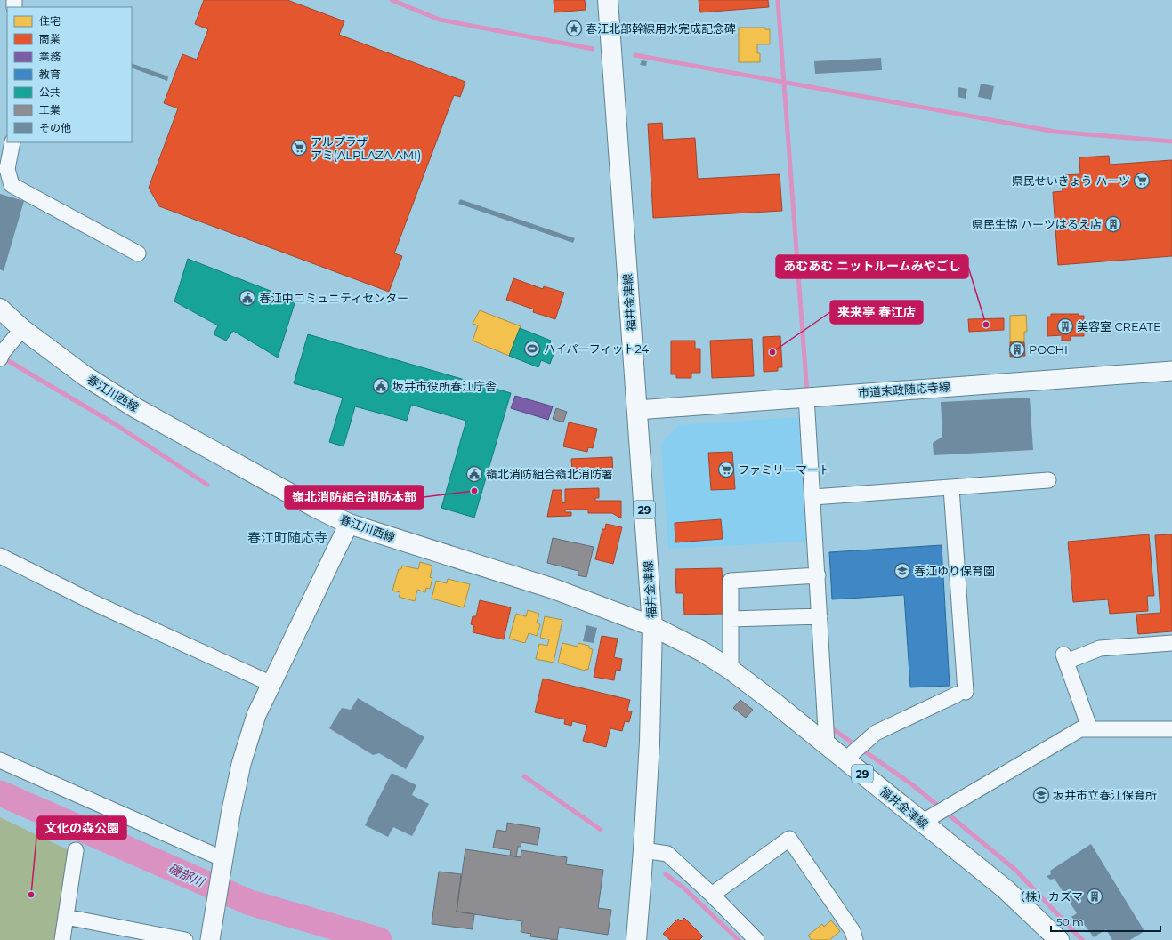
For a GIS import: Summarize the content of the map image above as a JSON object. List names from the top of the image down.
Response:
{
  "streets": {
    "main road": ["福井金津線", "春江川西線", "29"],
    "street": ["市道末政随応寺線"]
  },
  "crossings": [
    ["福井金津線", "市道末政随応寺線"],
    ["福井金津線", "春江川西線"]
  ],
  "districts": ["春江町随応寺"],
  "water": ["磯部川"],
  "places": {
    "place": ["春江北部幹線用水完成記念碑"],
    "supermarket": ["アルプラザ アミ(ALPLAZA AMI)", "県民せいきょう ハーツ", "ファミリーマート"],
    "building": [
      "県民生協 ハーツはるえ店",
      "美容室 CREATE",
      "POCHI",
      "（株）カズマ"
    ],
    "public building": ["春江中コミュニティセンター", "坂井市役所春江庁舎", "嶺北消防組合嶺北消防署"],
    "other": [
      "あむあむ ニットルームみやごし",
      "来来亭 春江店",
      "嶺北消防組合消防本部",
      "文化の森公園"
    ],
    "sports": ["ハイパーフィット24"],
    "school or university": ["春江ゆり保育園", "坂井市立春江保育所"]
  },
  "legend": [
    "住宅",
    "商業",
    "業務",
    "教育",
    "公共",
    "工業",
    "その他"
  ],
  "scale_bar": "50 m"
}
